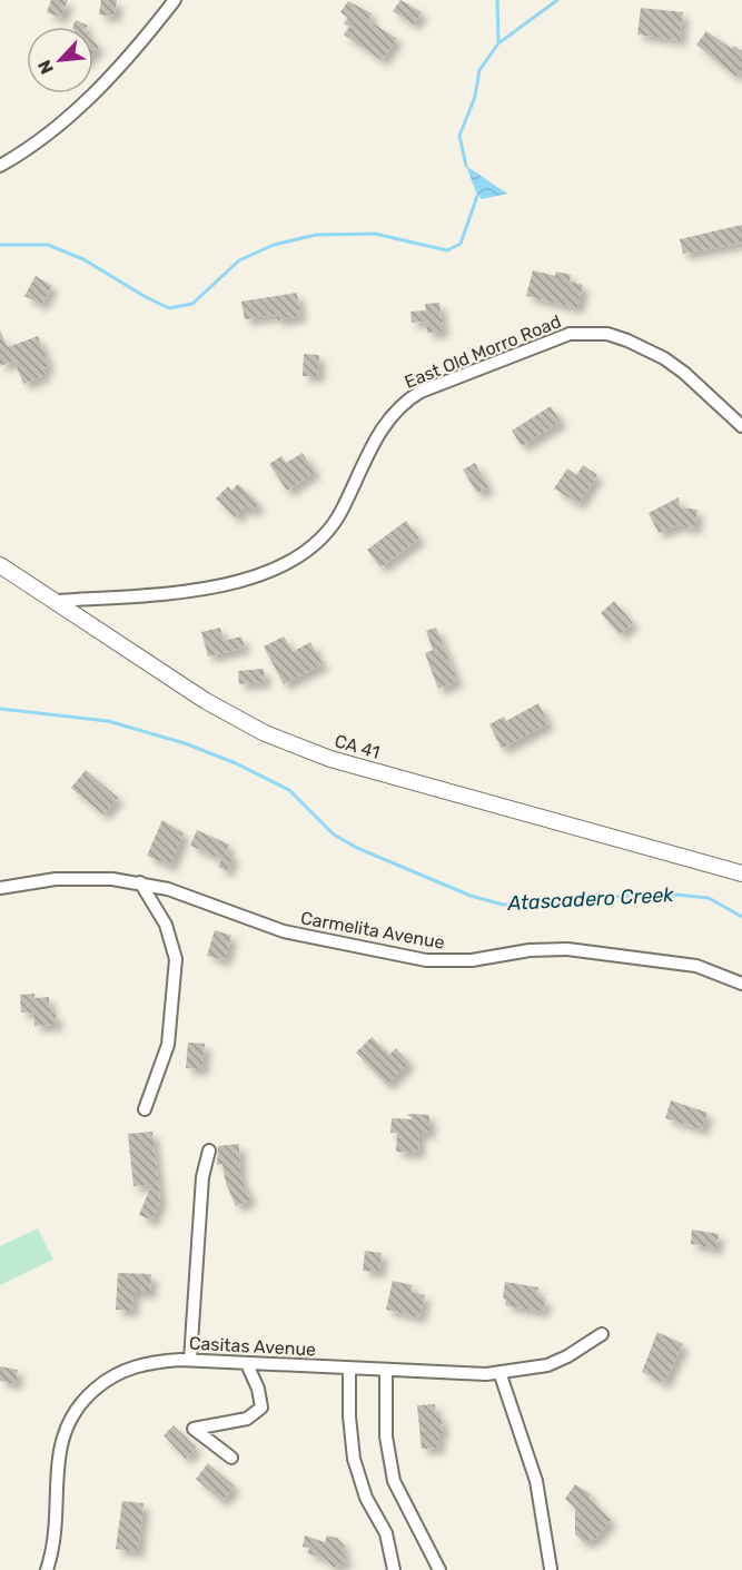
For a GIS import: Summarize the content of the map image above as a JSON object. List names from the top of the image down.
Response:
{
  "streets": {
    "main road": ["CA 41"],
    "street": ["East Old Morro Road", "Carmelita Avenue", "Casitas Avenue"]
  },
  "crossings": [
    ["East Old Morro Road", "CA 41"]
  ],
  "water": ["Atascadero Creek"],
  "north": "bottom left"
}
